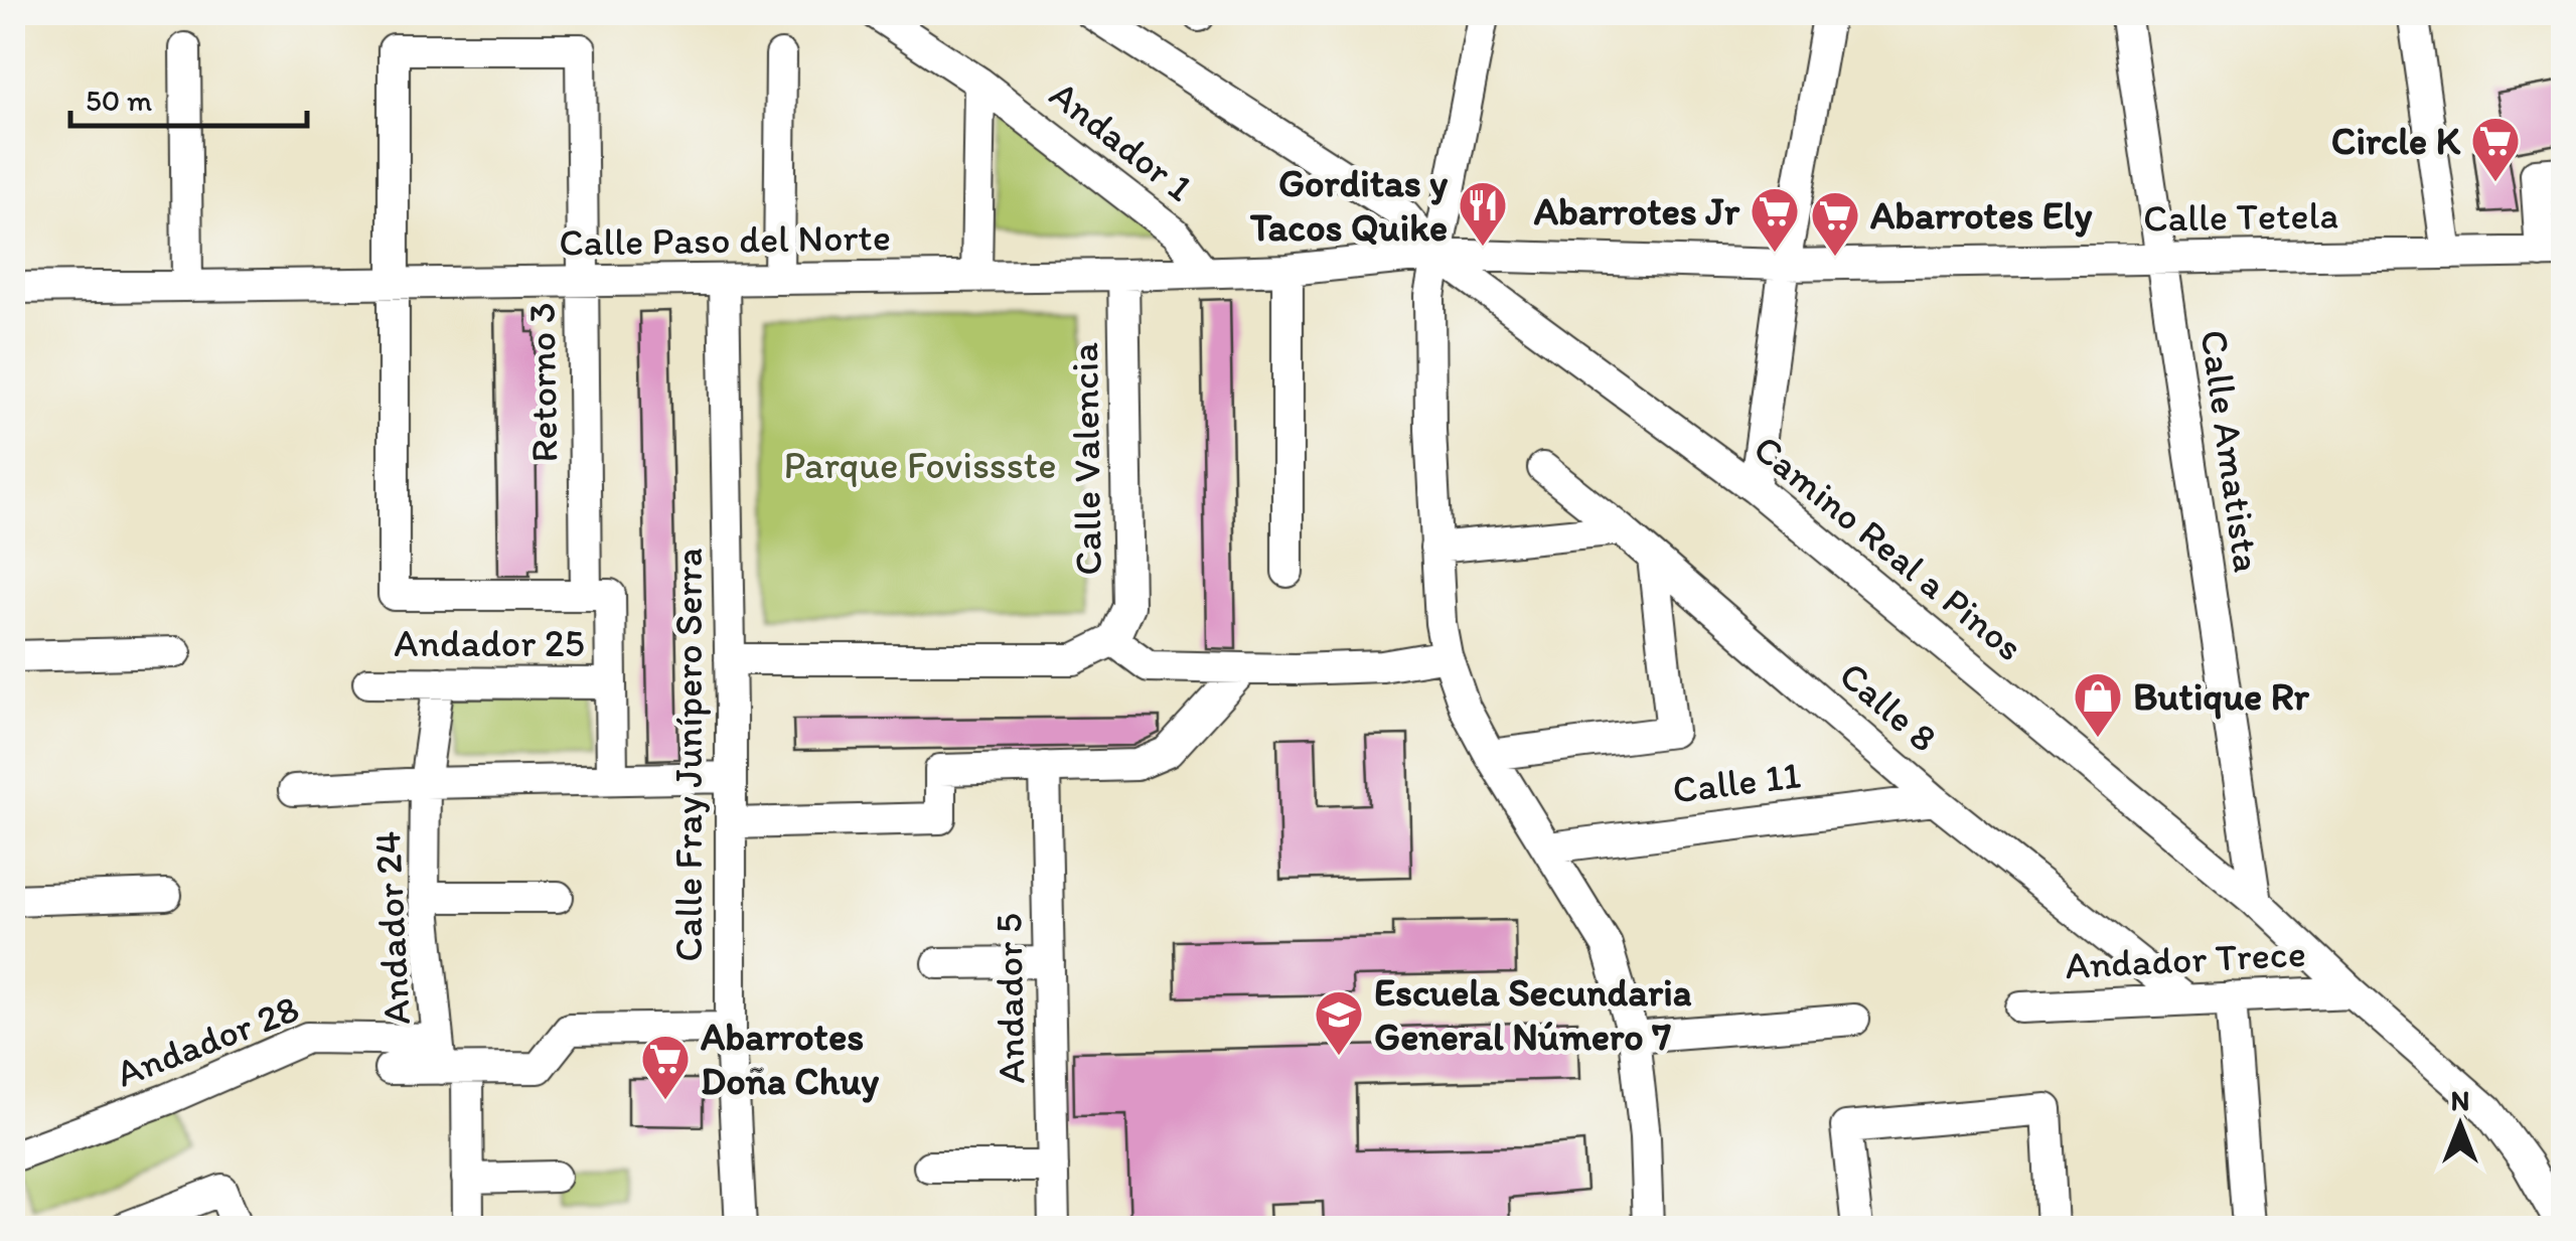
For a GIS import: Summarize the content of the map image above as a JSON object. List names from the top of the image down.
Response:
{
  "streets": {
    "street": [
      "Andador 1",
      "Calle Tetela",
      "Calle Paso del Norte",
      "Retorno 3",
      "Calle Amatista",
      "Calle Valencia",
      "Camino Real a Pinos",
      "Andador 25",
      "Calle 8",
      "Calle Fray Junípero Serra",
      "Calle 11",
      "Andador 24",
      "Andador Trece",
      "Andador 5",
      "Andador 28"
    ]
  },
  "crossings": [
    ["Andador 1", "Calle Paso del Norte"],
    ["Calle Tetela", "Calle Paso del Norte"],
    ["Calle Tetela", "Calle Amatista"],
    ["Calle Tetela", "Camino Real a Pinos"],
    ["Calle Paso del Norte", "Retorno 3"],
    ["Calle Paso del Norte", "Calle Valencia"],
    ["Calle Paso del Norte", "Camino Real a Pinos"],
    ["Calle Paso del Norte", "Calle Fray Junípero Serra"],
    ["Calle Amatista", "Camino Real a Pinos"],
    ["Camino Real a Pinos", "Andador Trece"],
    ["Andador 25", "Andador 24"],
    ["Calle 8", "Calle 11"],
    ["Calle 8", "Andador Trece"],
    ["Calle Fray Junípero Serra", "Andador 28"],
    ["Andador 24", "Andador 28"]
  ],
  "parks": ["Parque Fovissste"],
  "places": {
    "supermarket": [
      "Circle K",
      "Abarrotes Jr",
      "Abarrotes Ely",
      "Abarrotes Doña Chuy"
    ],
    "restaurant": ["Gorditas y Tacos Quike"],
    "shop": ["Butique Rr"],
    "school or university": ["Escuela Secundaria General Número 7"]
  },
  "scale_bar": "50 m",
  "north": "top"
}
